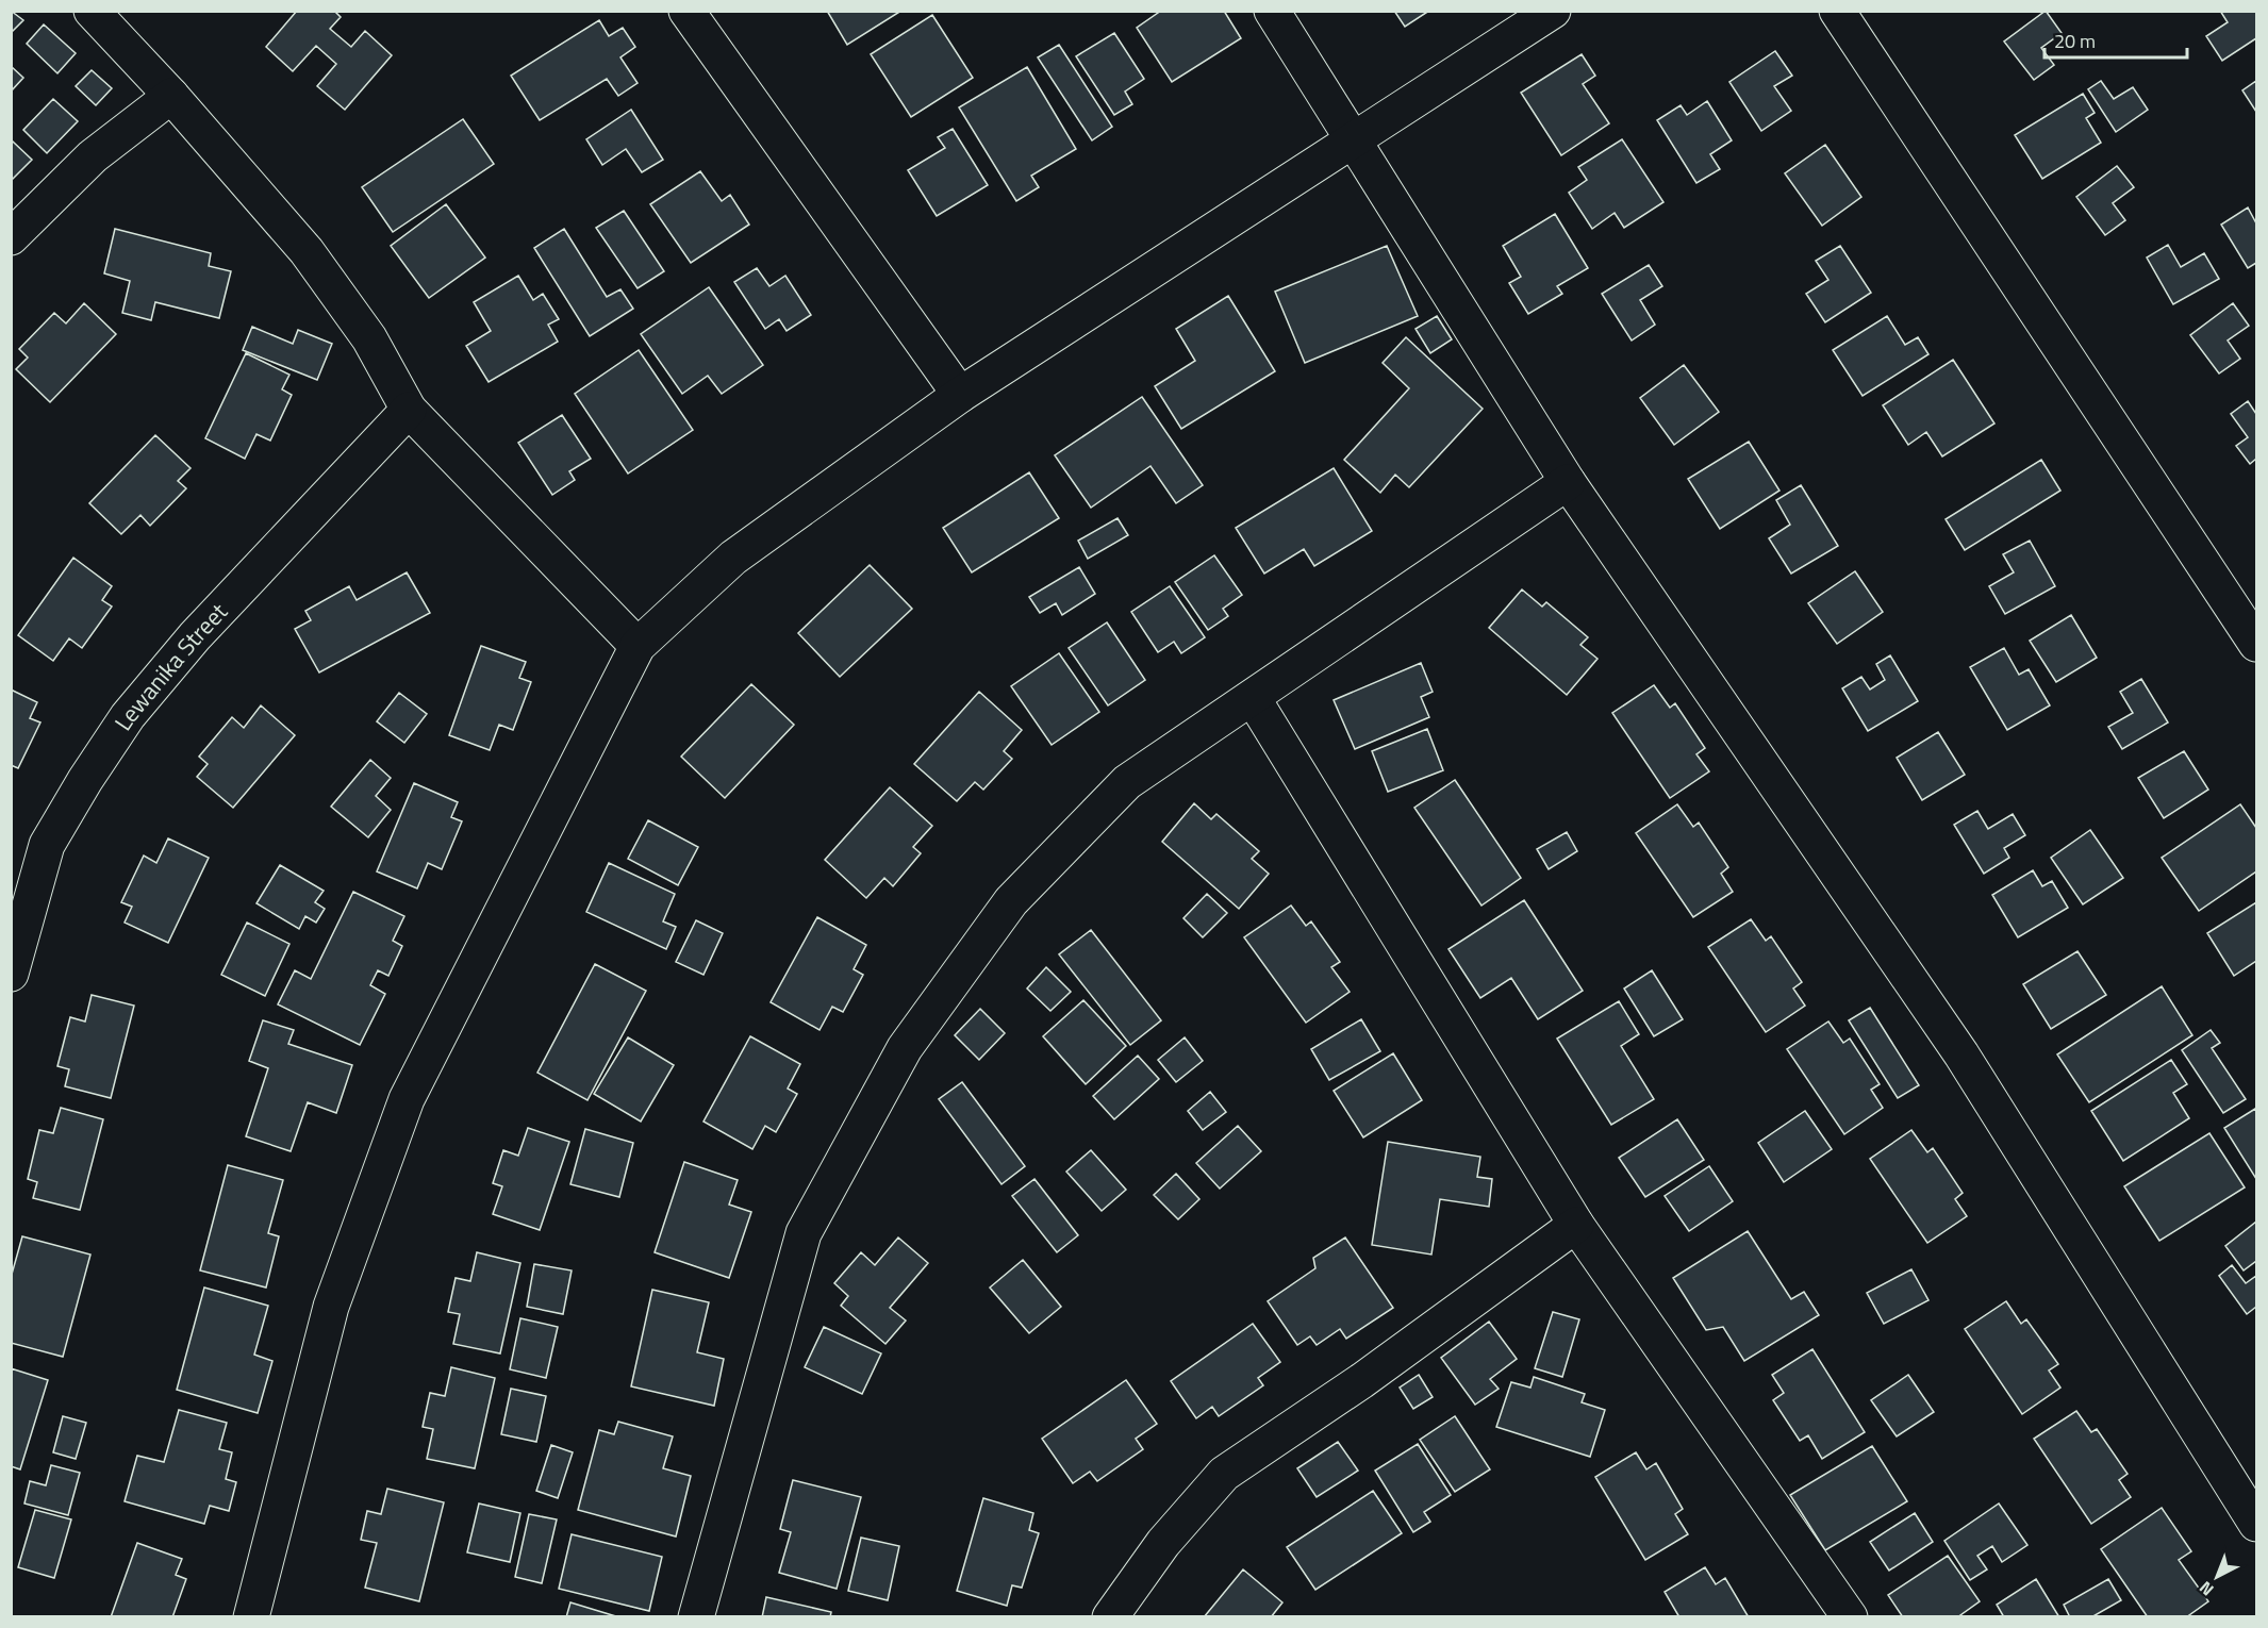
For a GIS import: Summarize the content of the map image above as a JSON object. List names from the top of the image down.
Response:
{
  "streets": {
    "street": ["Lewanika Street"]
  },
  "scale_bar": "20 m",
  "north": "bottom left"
}
